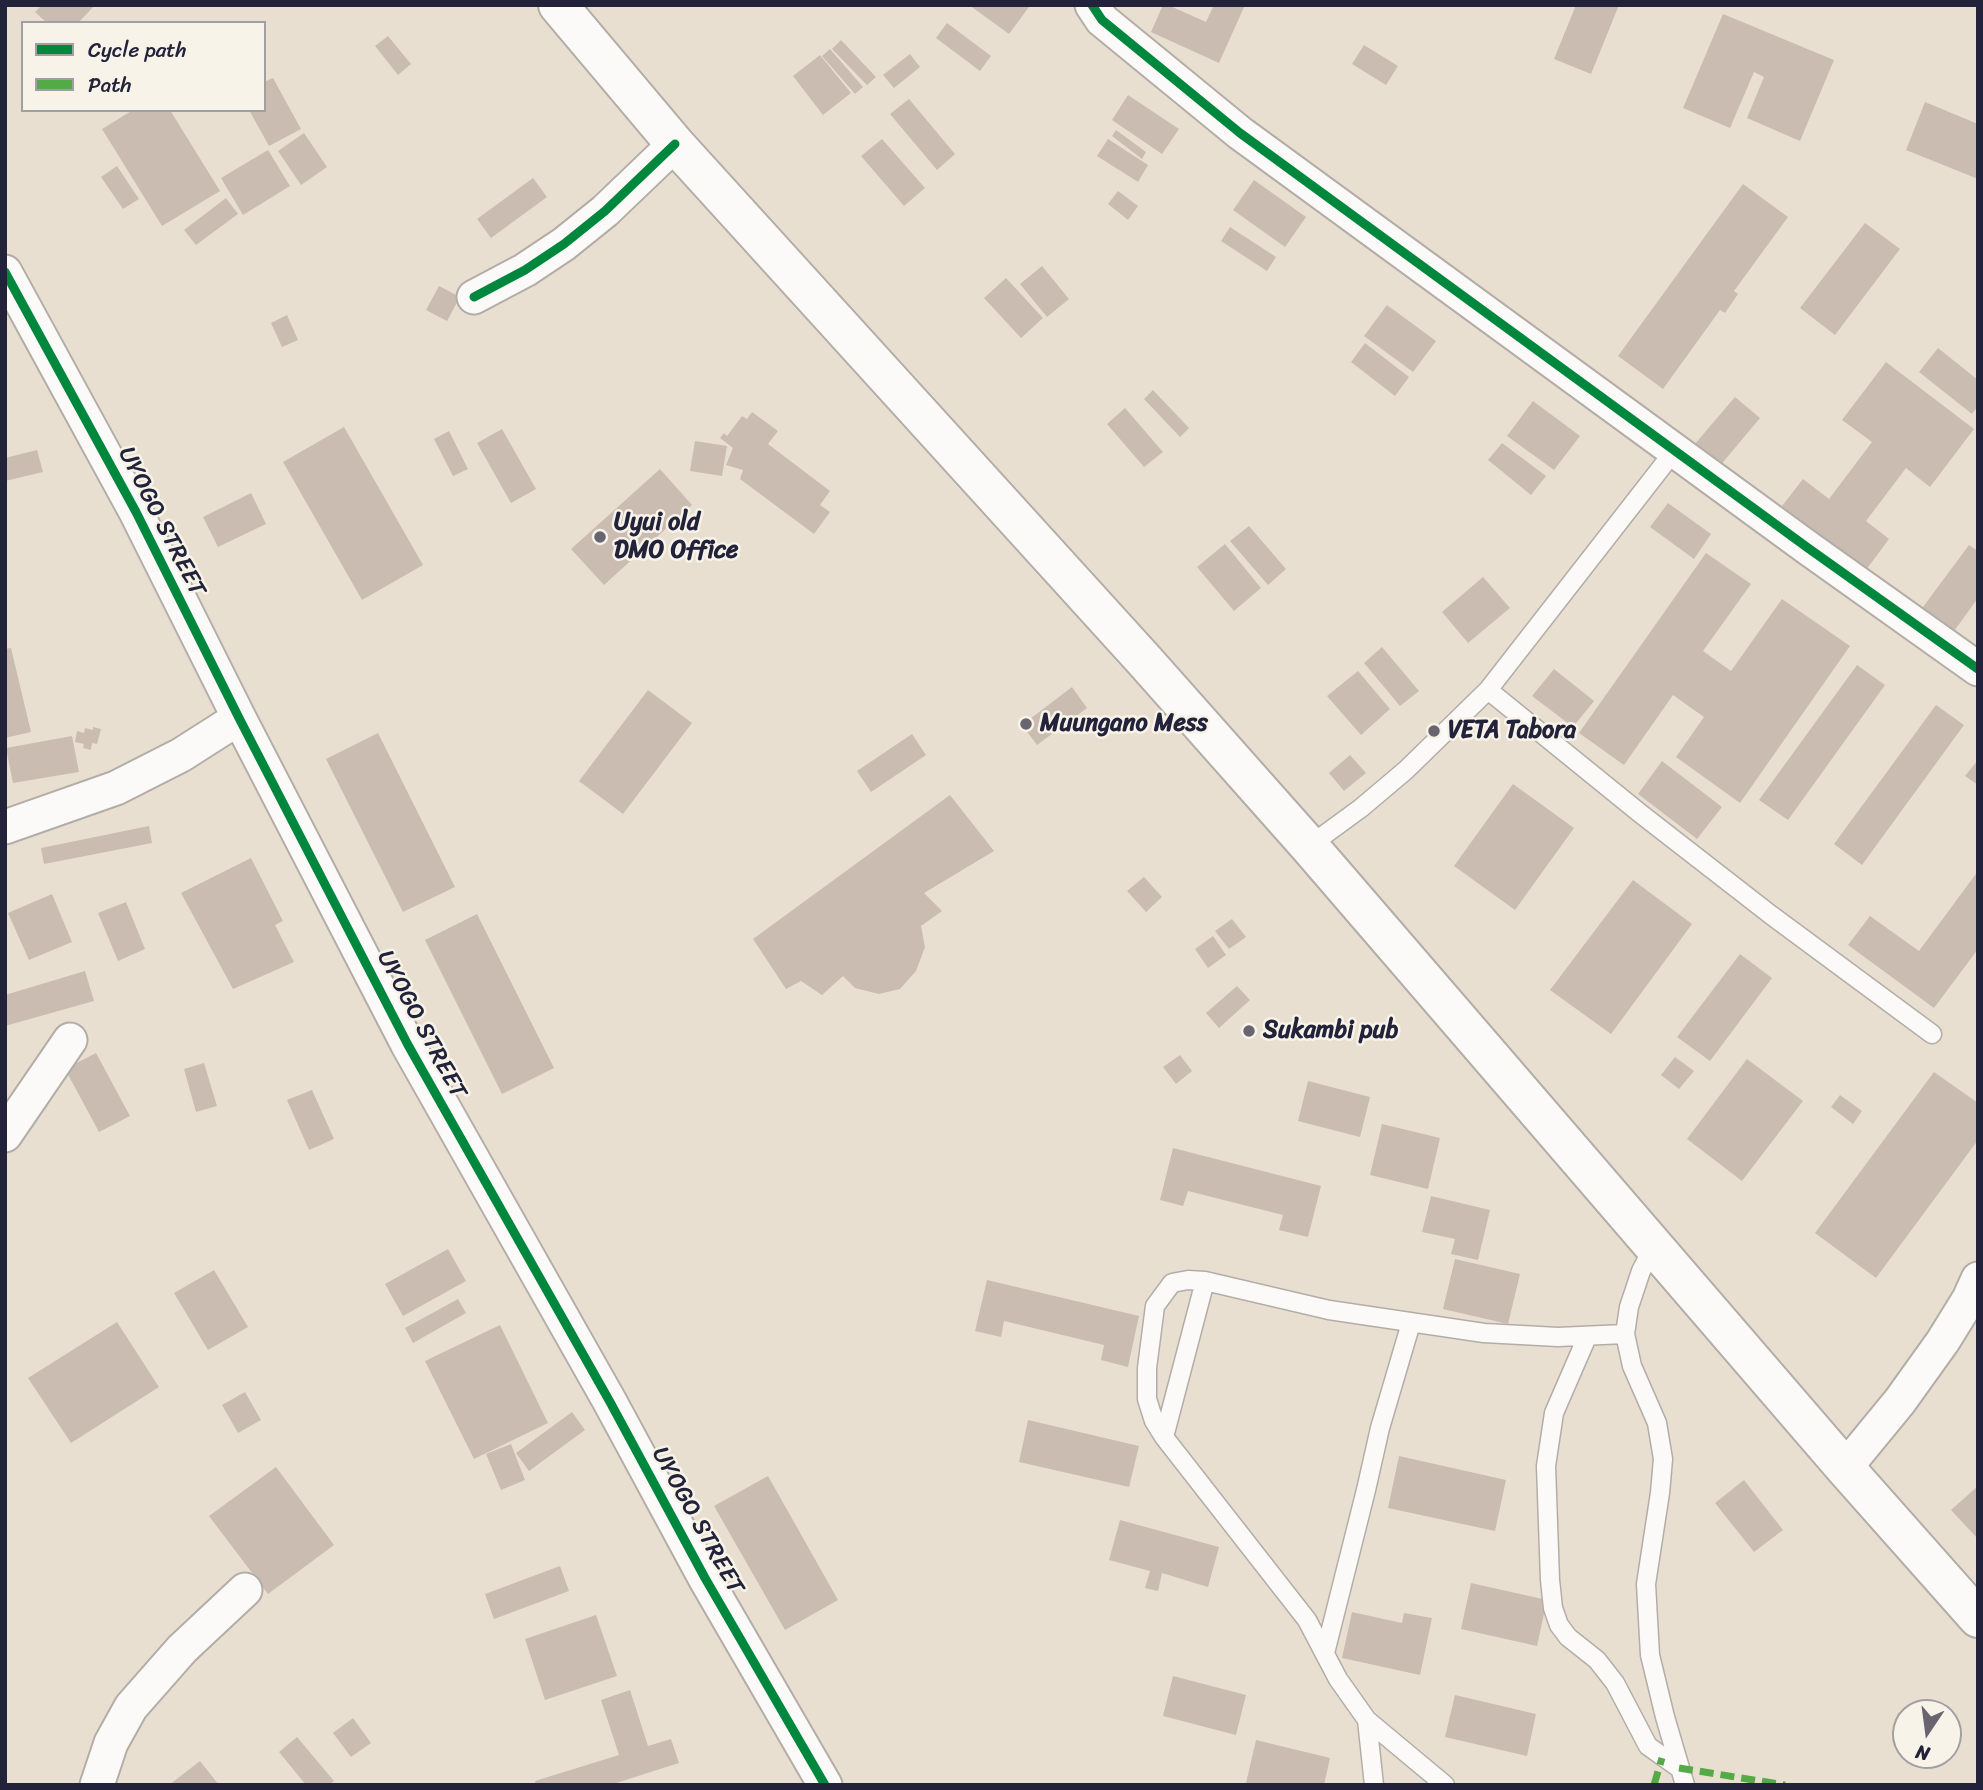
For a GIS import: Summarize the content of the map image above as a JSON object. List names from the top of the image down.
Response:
{
  "streets": {
    "street": ["UYOGO STREET"]
  },
  "places": [
    "Uyui old DMO Office",
    "Muungano Mess",
    "VETA Tabora",
    "Sukambi pub"
  ],
  "legend": ["Cycle path", "Path"],
  "north": "bottom"
}
